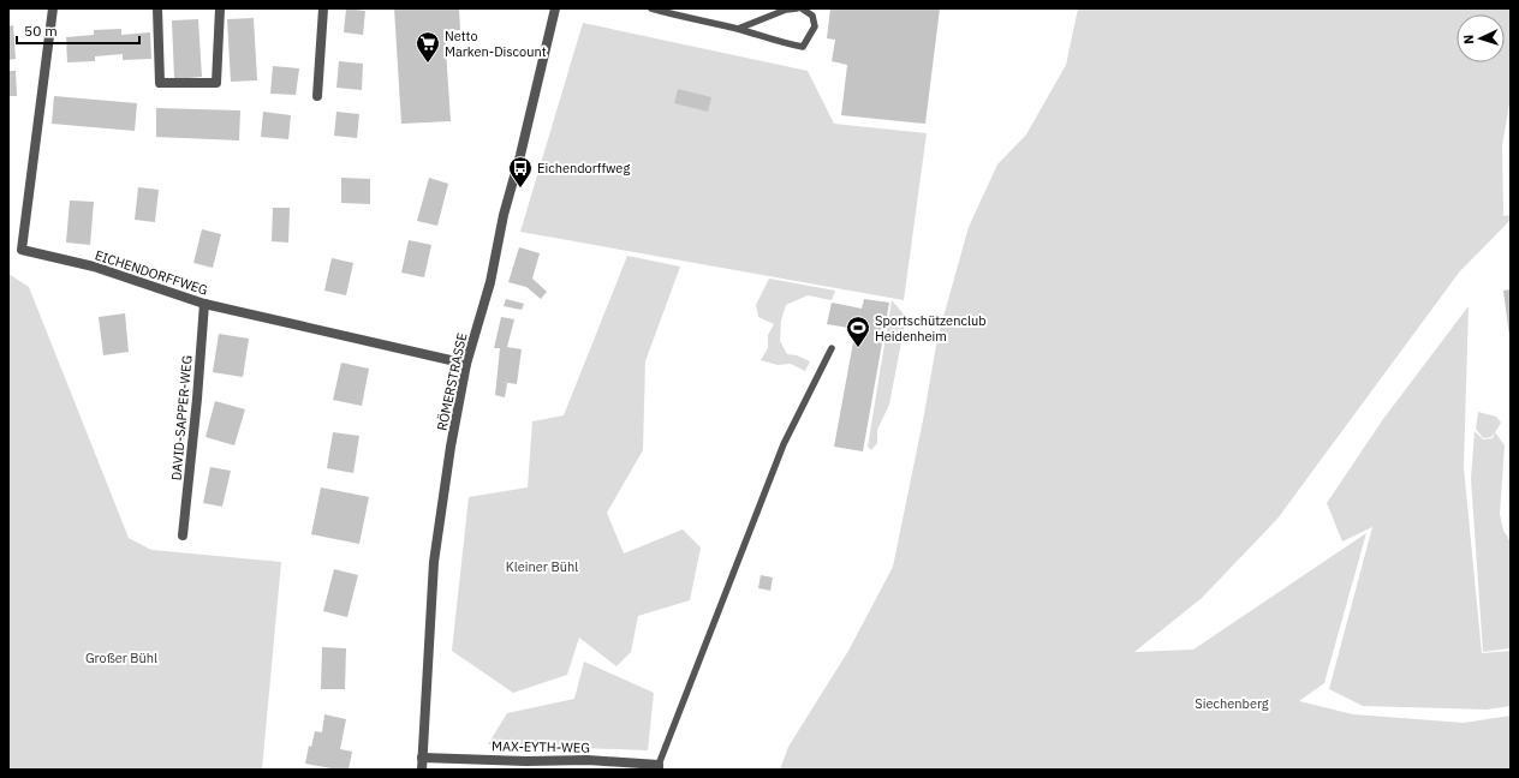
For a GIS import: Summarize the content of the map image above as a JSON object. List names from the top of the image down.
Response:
{
  "streets": {
    "street": [
      "EICHENDORFFWEG",
      "RÖMERSTRASSE",
      "DAVID-SAPPER-WEG",
      "MAX-EYTH-WEG"
    ]
  },
  "crossings": [
    ["EICHENDORFFWEG", "RÖMERSTRASSE"],
    ["EICHENDORFFWEG", "DAVID-SAPPER-WEG"],
    ["RÖMERSTRASSE", "MAX-EYTH-WEG"]
  ],
  "parks": ["Kleiner Bühl", "Großer Bühl", "Siechenberg"],
  "places": {
    "supermarket": ["Netto Marken-Discount"],
    "bus stop": ["Eichendorffweg"],
    "sports": ["Sportschützenclub Heidenheim"]
  },
  "scale_bar": "50 m",
  "north": "left"
}
